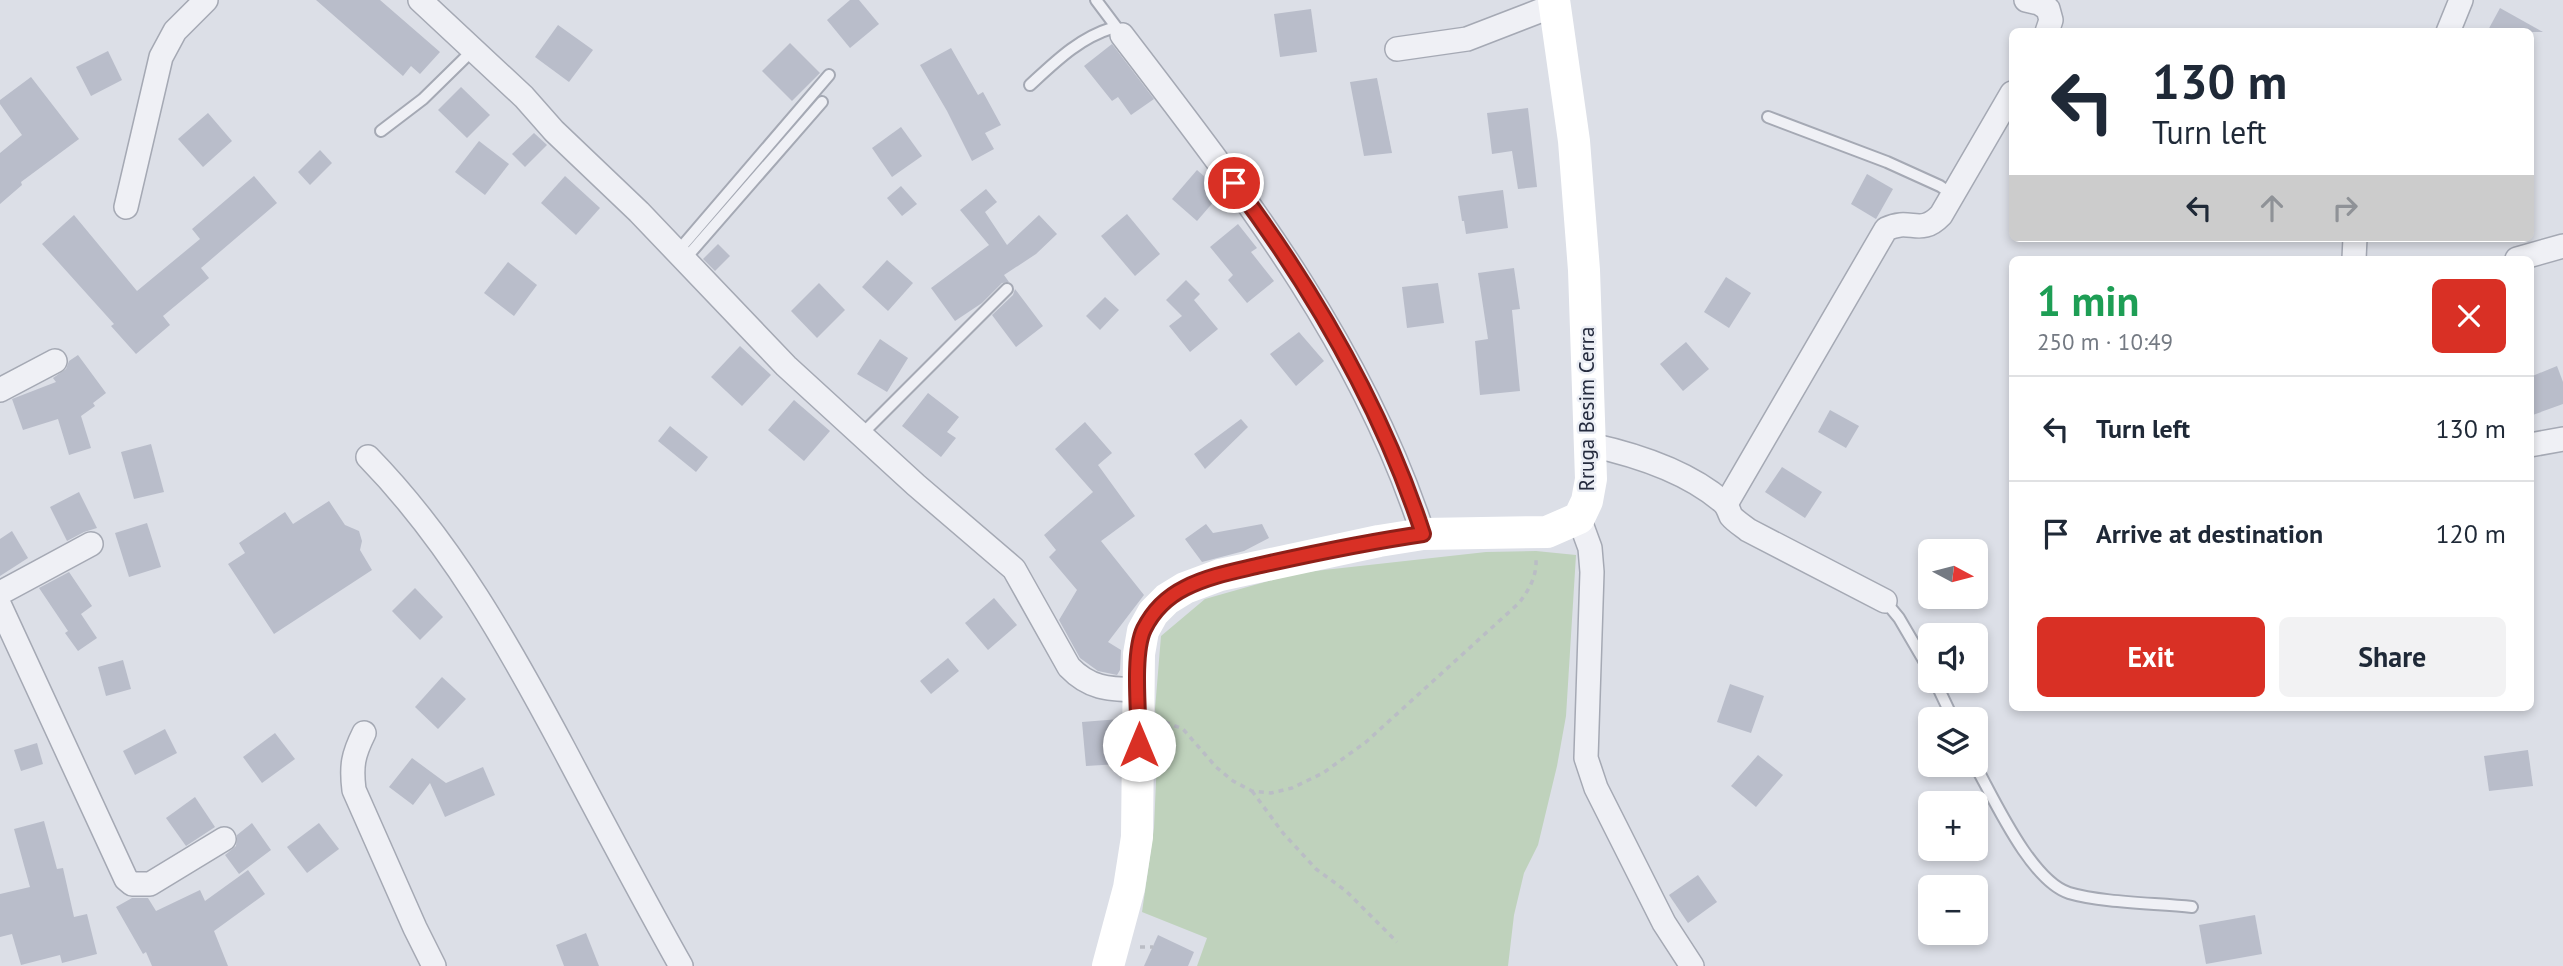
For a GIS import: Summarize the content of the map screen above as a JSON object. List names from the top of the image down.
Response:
{
  "streets": {
    "street": ["Rruga Besim Cerra"]
  },
  "north": "right",
  "page": {
    "turn": ["130 m", "Turn left"],
    "heading": ["1 min", "250 m · 10:49"],
    "list": [
      {
        "name": "Turn left",
        "value": "130 m"
      },
      {
        "name": "Arrive at destination",
        "value": "120 m"
      }
    ],
    "map_buttons": ["+", "−"],
    "buttons": ["Exit", "Share"]
  }
}
